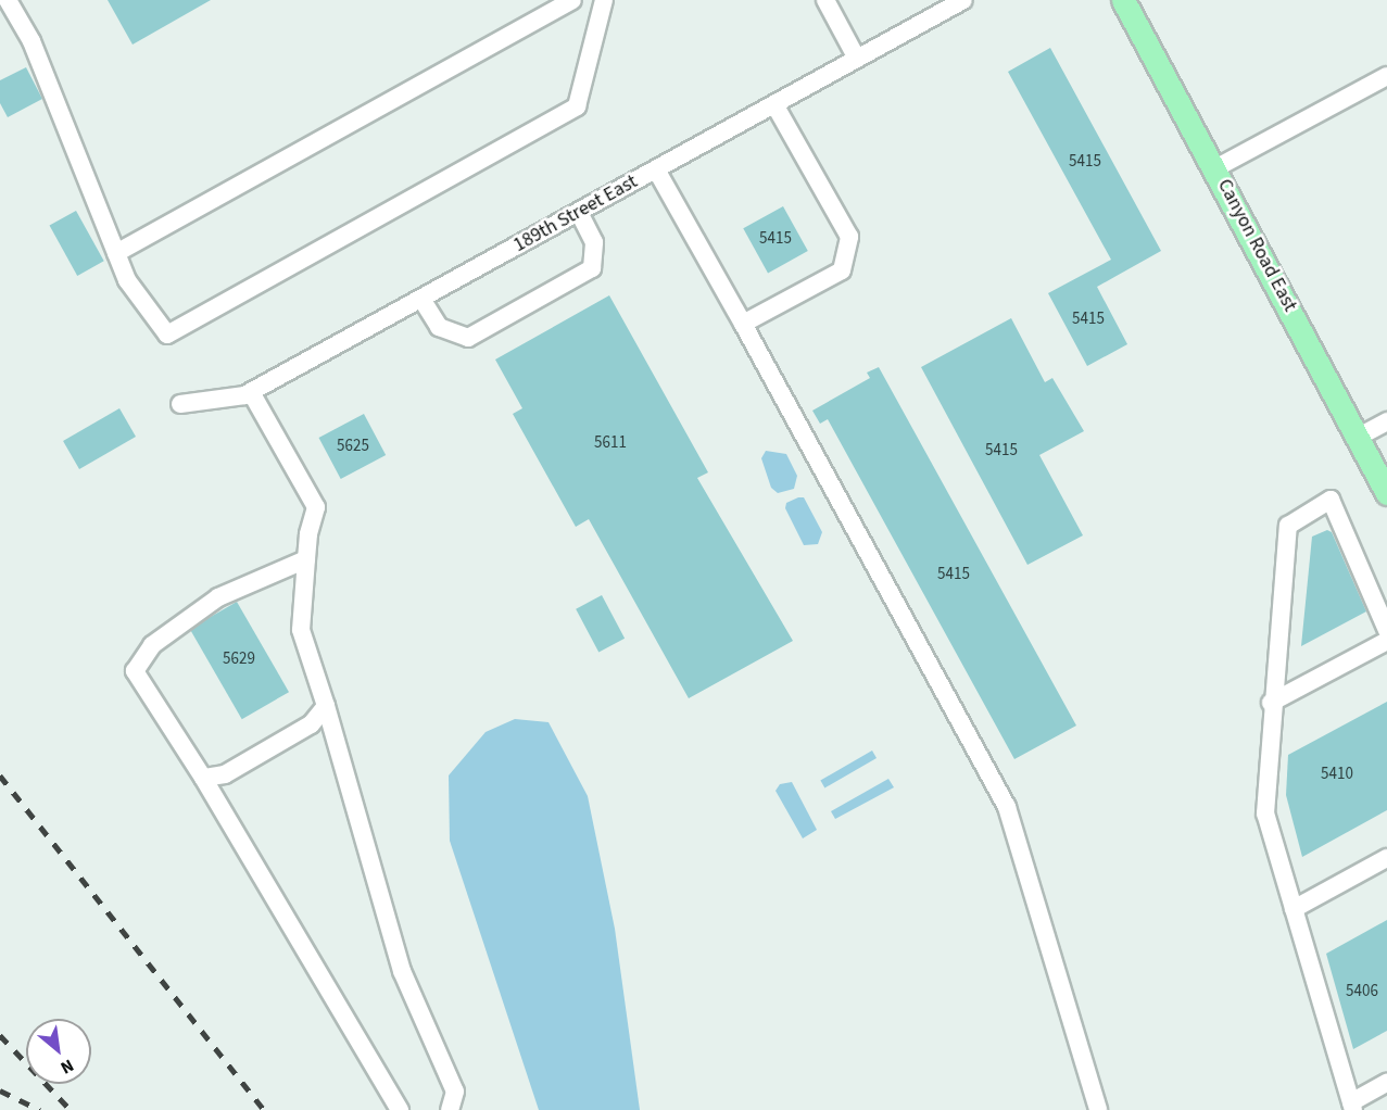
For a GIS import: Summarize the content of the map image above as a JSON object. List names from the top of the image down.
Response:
{
  "streets": {
    "main road": ["Canyon Road East"],
    "street": ["189th Street East"]
  },
  "house_numbers": [
    "5415",
    "5415",
    "5415",
    "5611",
    "5625",
    "5415",
    "5415",
    "5629",
    "5410",
    "5406"
  ],
  "north": "bottom right"
}
